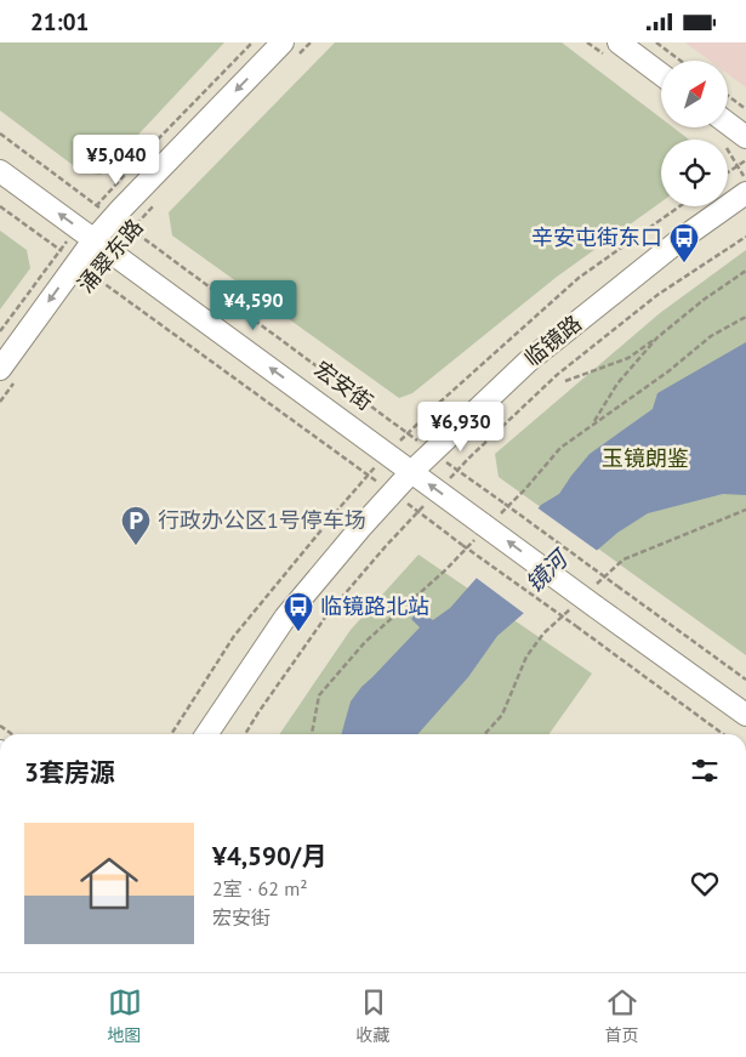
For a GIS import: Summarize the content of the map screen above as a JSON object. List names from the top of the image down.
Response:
{
  "streets": {
    "street": ["涌翠东路", "临镜路", "宏安街"]
  },
  "crossings": [
    ["涌翠东路", "宏安街"],
    ["临镜路", "宏安街"]
  ],
  "one_way": ["涌翠东路"],
  "water": ["镜河"],
  "parks": ["玉镜朗鉴"],
  "places": {
    "bus stop": ["辛安屯街东口", "临镜路北站"],
    "parking": ["行政办公区1号停车场"]
  },
  "north": "top right",
  "page": {
    "status": "21:01",
    "price": ["¥5,040", "¥4,590", "¥6,930"],
    "heading": "3套房源",
    "list": [
      {
        "name": "¥4,590/月",
        "note": "2室 · 62 m² · 宏安街"
      }
    ],
    "tabs": ["地图", "收藏", "首页"]
  }
}
